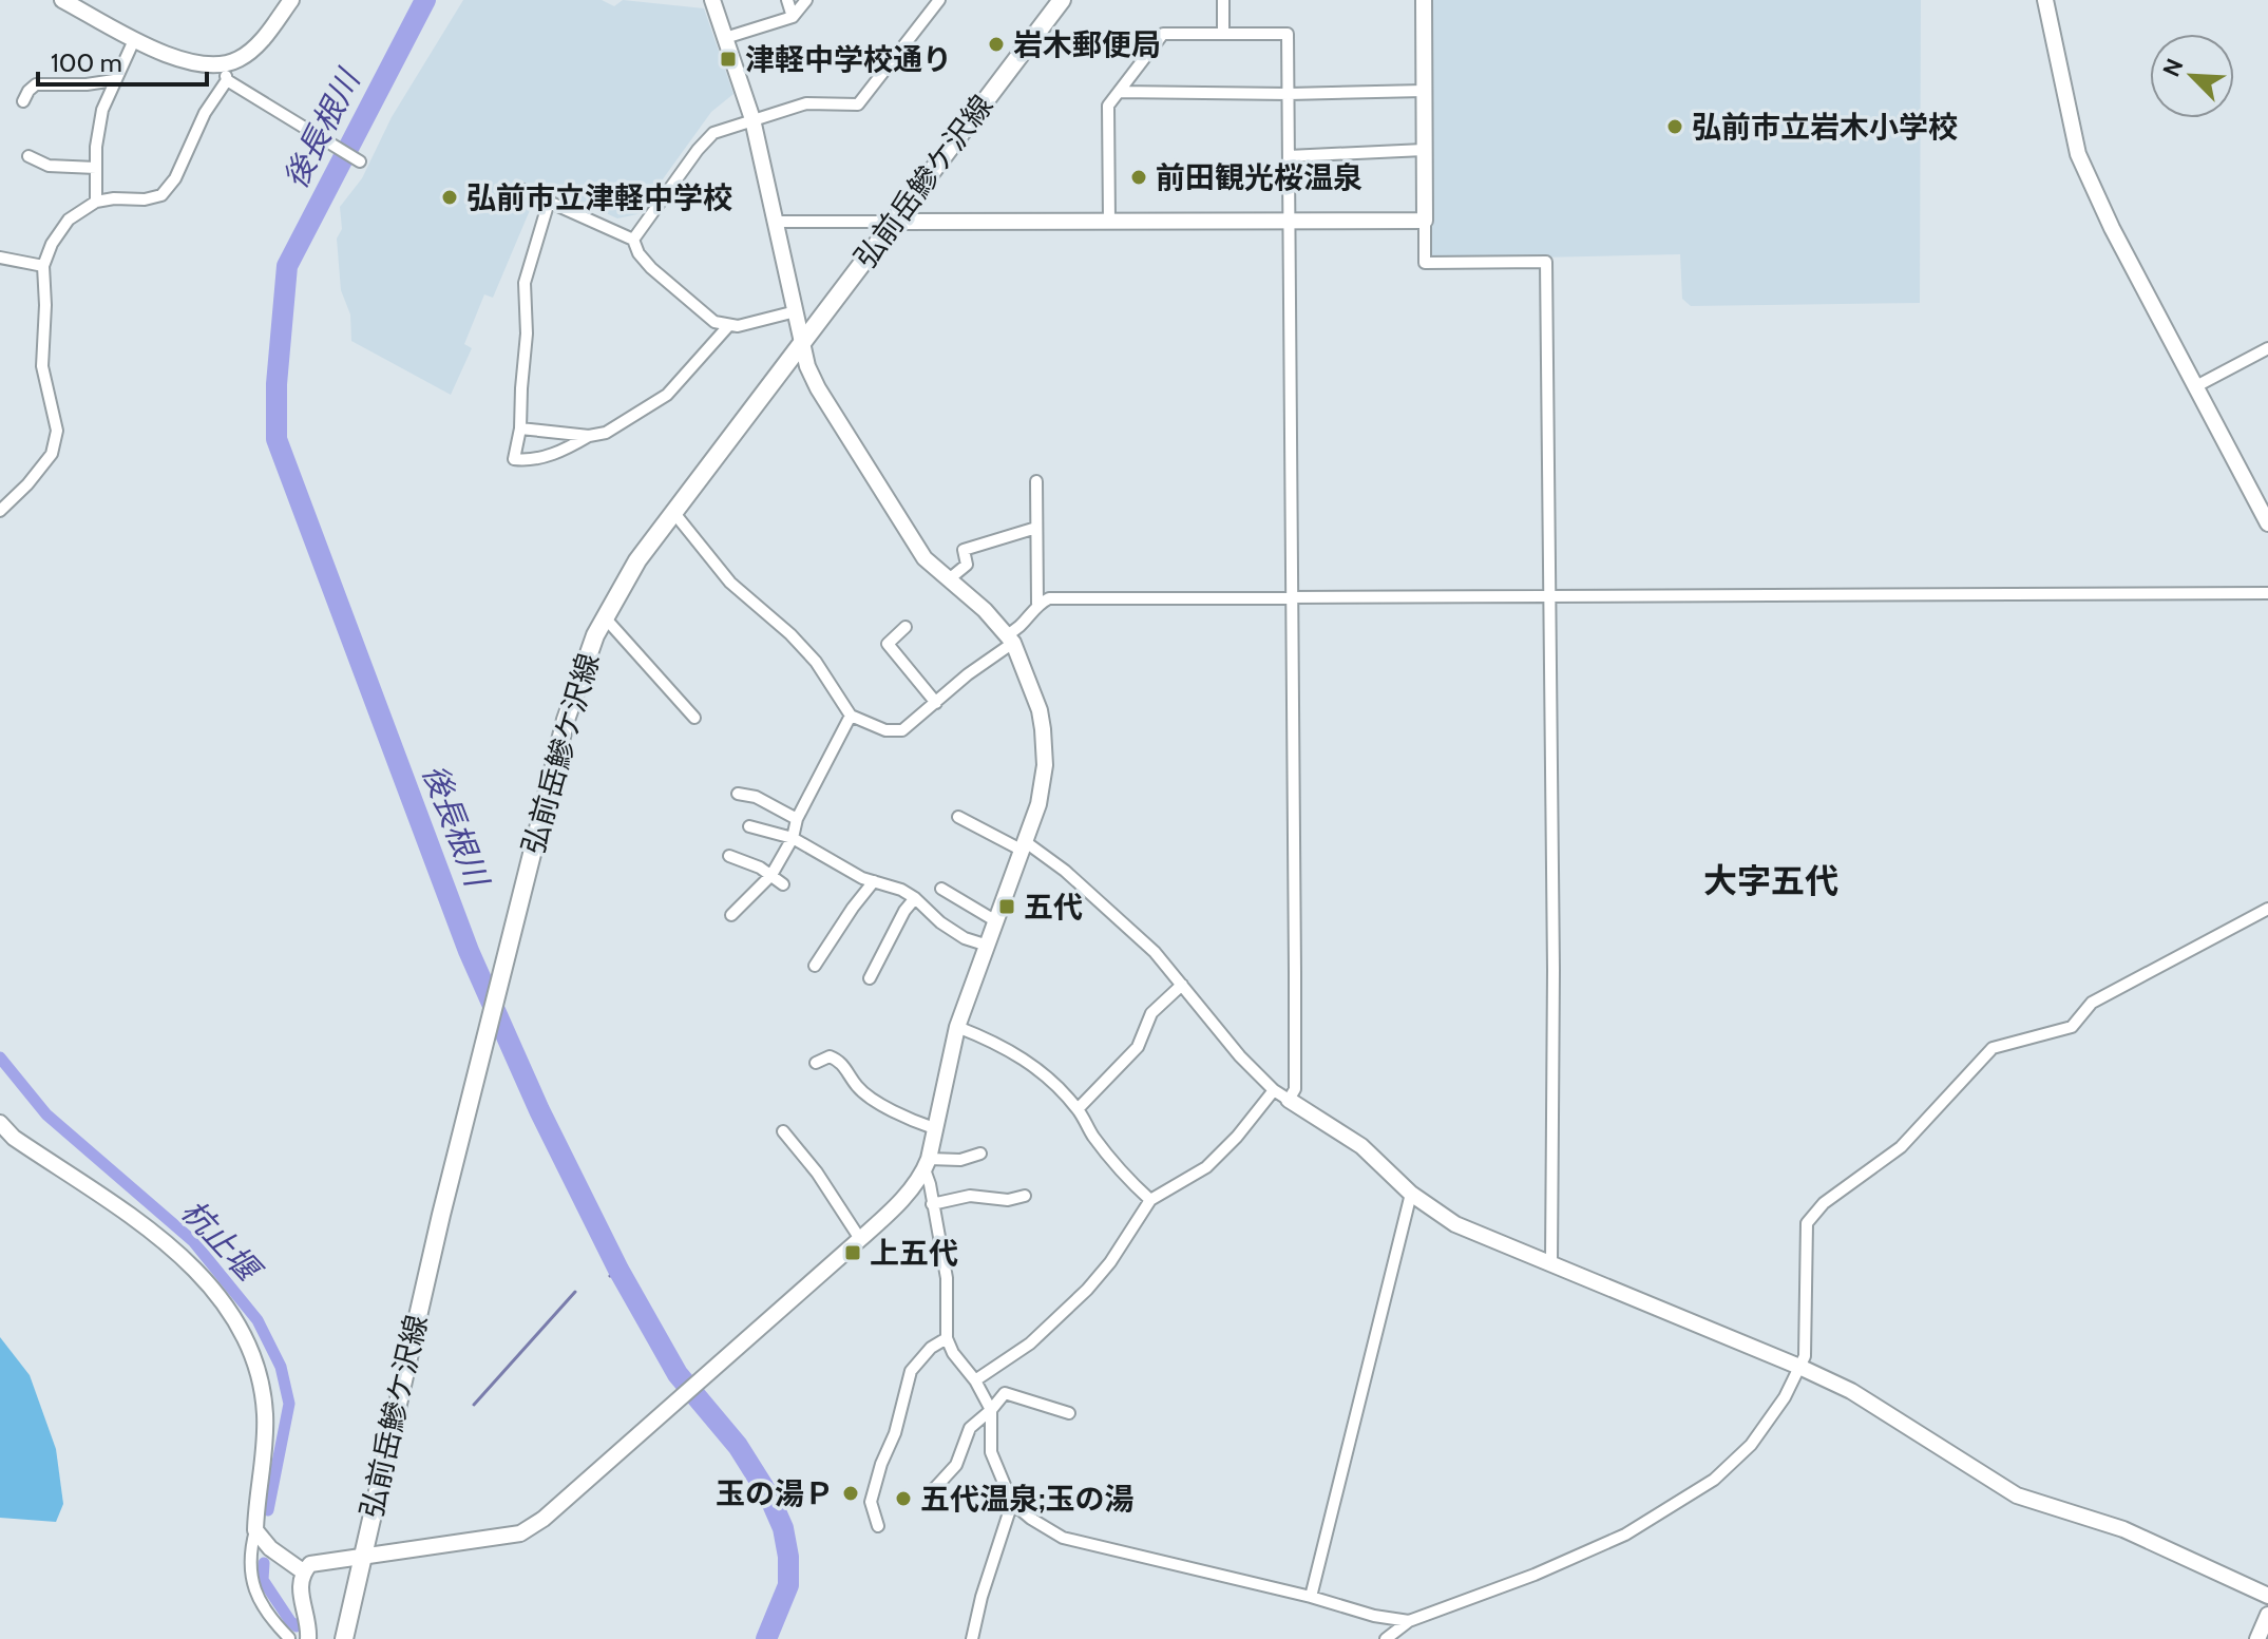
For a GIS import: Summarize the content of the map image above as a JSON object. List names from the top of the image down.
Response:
{
  "streets": {
    "main road": ["弘前岳鰺ケ沢線"]
  },
  "districts": ["大字五代"],
  "water": ["後長根川", "杭止堰"],
  "places": {
    "other": [
      "岩木郵便局",
      "弘前市立岩木小学校",
      "前田観光桜温泉",
      "弘前市立津軽中学校",
      "玉の湯Ｐ",
      "五代温泉;玉の湯"
    ],
    "transit": ["津軽中学校通り", "五代", "上五代"]
  },
  "scale_bar": "100 m",
  "north": "top left"
}
